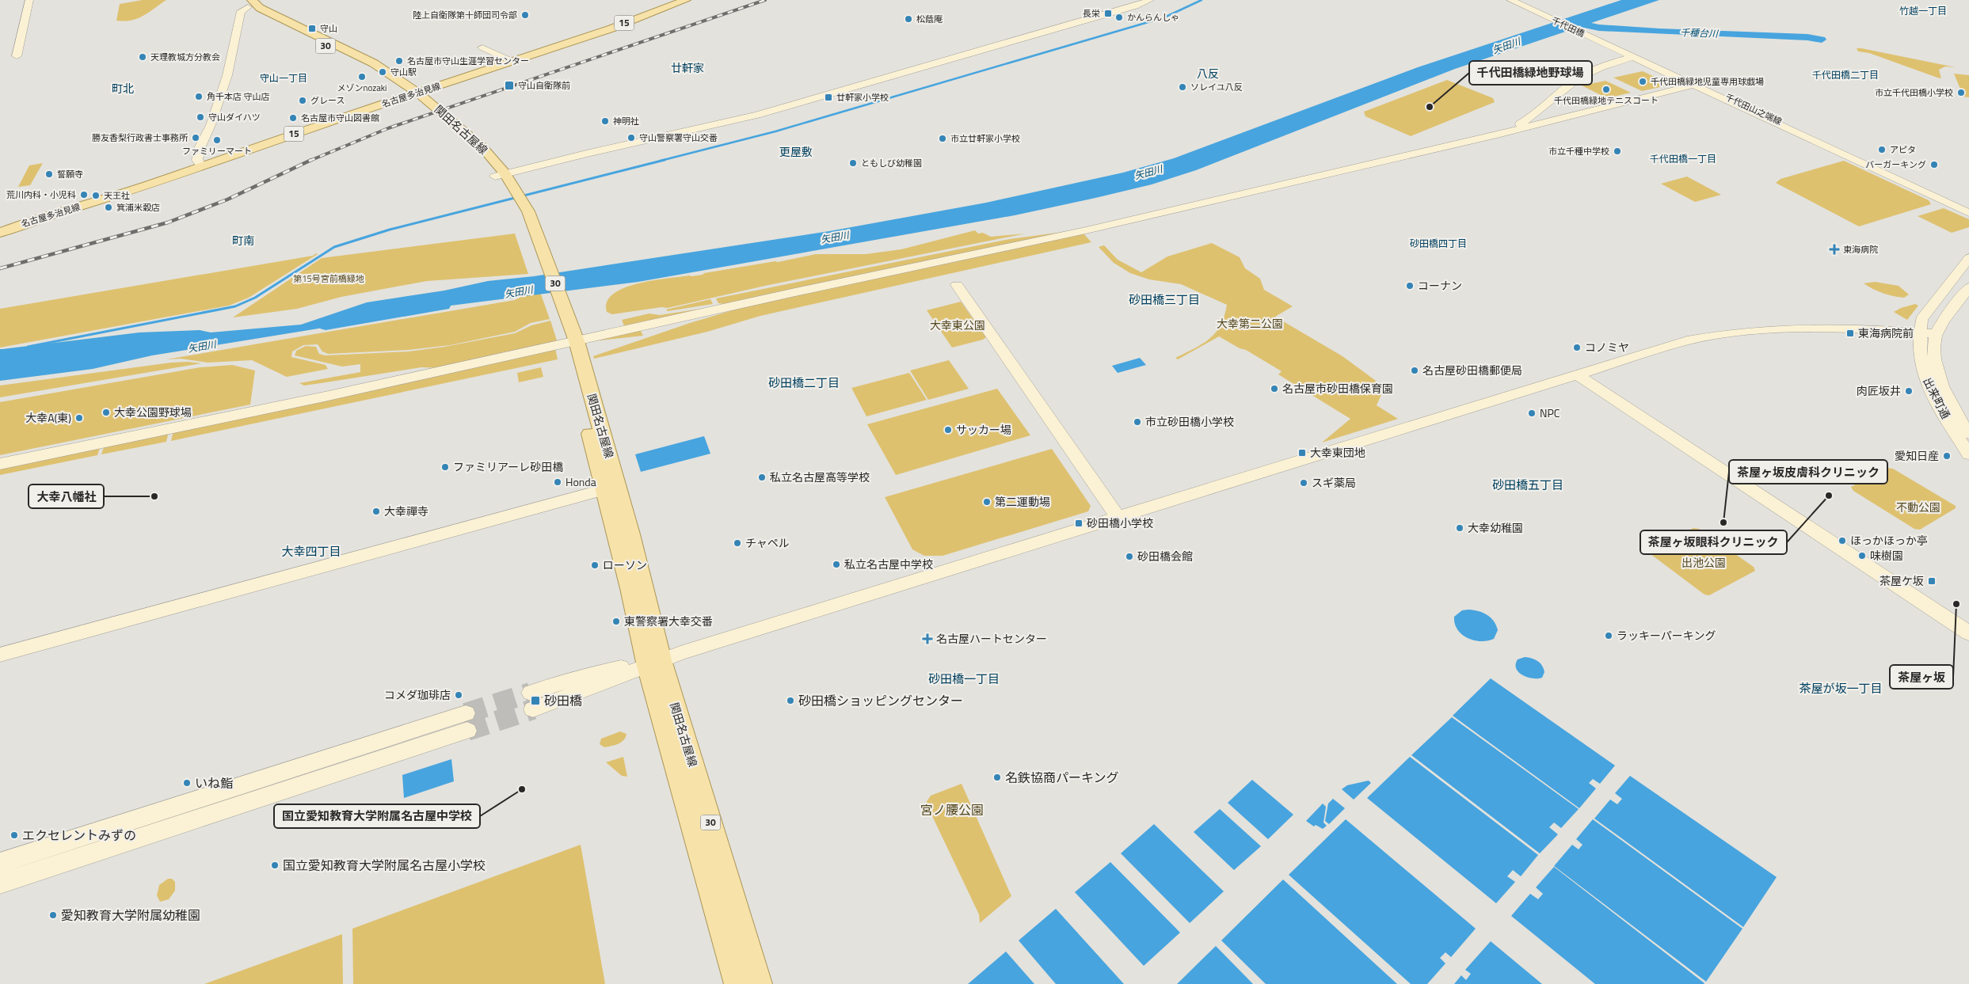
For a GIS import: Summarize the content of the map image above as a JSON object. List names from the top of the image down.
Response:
{
  "streets": {
    "main road": [
      "15",
      "30",
      "名古屋多治見線",
      "関田名古屋線"
    ],
    "street": ["千代田橋", "千代田山之端線", "出来町通"]
  },
  "crossings": [
    ["千代田橋", "千代田山之端線"],
    ["名古屋多治見線", "関田名古屋線"]
  ],
  "districts": [
    "竹越一丁目",
    "廿軒家",
    "八反",
    "千代田橋二丁目",
    "守山一丁目",
    "町北",
    "更屋敷",
    "千代田橋一丁目",
    "町南",
    "砂田橋四丁目",
    "砂田橋三丁目",
    "砂田橋二丁目",
    "砂田橋五丁目",
    "大幸四丁目",
    "砂田橋一丁目",
    "茶屋が坂一丁目"
  ],
  "water": ["千種台川", "矢田川"],
  "parks": [
    "第15号宮前橋緑地",
    "大幸第二公園",
    "大幸東公園",
    "不動公園",
    "出池公園",
    "宮ノ腰公園"
  ],
  "places": {
    "transit": [
      "長栄",
      "守山",
      "守山自衛隊前",
      "廿軒家小学校",
      "東海病院前",
      "大幸東団地",
      "砂田橋小学校",
      "茶屋ケ坂",
      "砂田橋"
    ],
    "other": [
      "陸上自衛隊第十師団司令部",
      "かんらんしゃ",
      "松蔭庵",
      "天理教城方分教会",
      "名古屋市守山生涯学習センター",
      "守山駅",
      "メゾンnozaki",
      "千代田橋緑地児童専用球戯場",
      "ソレイユ八反",
      "千代田橋緑地テニスコート",
      "市立千代田橋小学校",
      "角千本店 守山店",
      "グレース",
      "千代田橋緑地野球場",
      "守山ダイハツ",
      "名古屋市守山図書館",
      "神明社",
      "勝友香梨行政書士事務所",
      "守山警察署守山交番",
      "市立廿軒家小学校",
      "ファミリーマート",
      "アピタ",
      "市立千種中学校",
      "ともしび幼稚園",
      "バーガーキング",
      "誓願寺",
      "荒川内科・小児科",
      "天王社",
      "箕浦米穀店",
      "コーナン",
      "コノミヤ",
      "名古屋砂田橋郵便局",
      "名古屋市砂田橋保育園",
      "肉匠坂井",
      "大幸公園野球場",
      "NPC",
      "大幸A(東)",
      "市立砂田橋小学校",
      "サッカー場",
      "愛知日産",
      "ファミリアーレ砂田橋",
      "私立名古屋高等学校",
      "Honda",
      "スギ薬局",
      "茶屋ヶ坂眼科クリニック",
      "大幸八幡社",
      "第二運動場",
      "大幸禪寺",
      "茶屋ヶ坂皮膚科クリニック",
      "大幸幼稚園",
      "ほっかほっか亭",
      "チャペル",
      "味樹園",
      "砂田橋会館",
      "私立名古屋中学校",
      "ローソン",
      "茶屋ヶ坂",
      "東警察署大幸交番",
      "ラッキーパーキング",
      "コメダ珈琲店",
      "砂田橋ショッピングセンター",
      "名鉄協商パーキング",
      "いね鮨",
      "国立愛知教育大学附属名古屋中学校",
      "エクセレントみずの",
      "国立愛知教育大学附属名古屋小学校",
      "愛知教育大学附属幼稚園"
    ],
    "health": ["東海病院", "名古屋ハートセンター"]
  }
}
